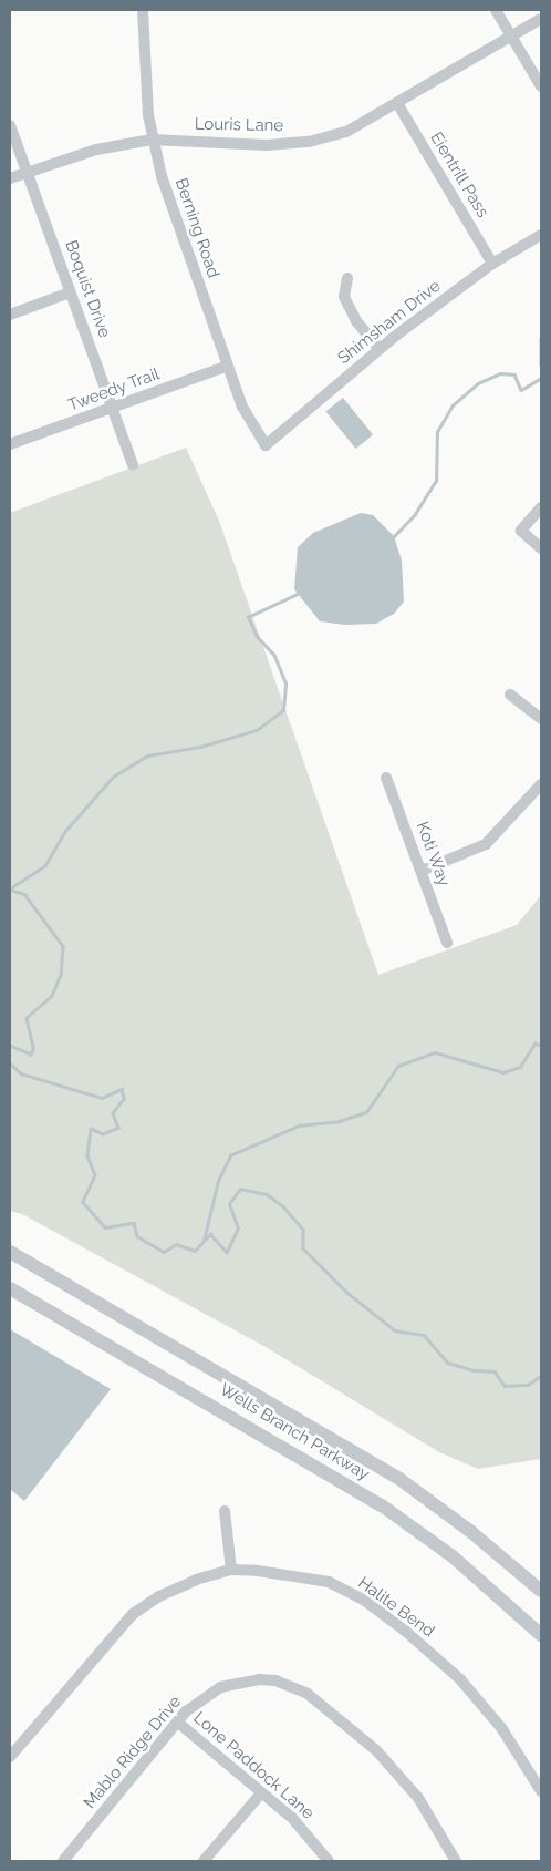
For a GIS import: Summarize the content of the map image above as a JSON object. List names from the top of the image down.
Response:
{
  "streets": {
    "street": [
      "Louris Lane",
      "Eientrill Pass",
      "Berning Road",
      "Boquist Drive",
      "Shimsham Drive",
      "Tweedy Trail",
      "Koti Way",
      "Wells Branch Parkway",
      "Halite Bend",
      "Mablo Ridge Drive",
      "Lone Paddock Lane"
    ]
  },
  "crossings": [
    ["Louris Lane", "Eientrill Pass"],
    ["Louris Lane", "Berning Road"],
    ["Louris Lane", "Boquist Drive"],
    ["Eientrill Pass", "Shimsham Drive"],
    ["Berning Road", "Shimsham Drive"],
    ["Berning Road", "Tweedy Trail"],
    ["Boquist Drive", "Tweedy Trail"],
    ["Mablo Ridge Drive", "Lone Paddock Lane"]
  ]
}
